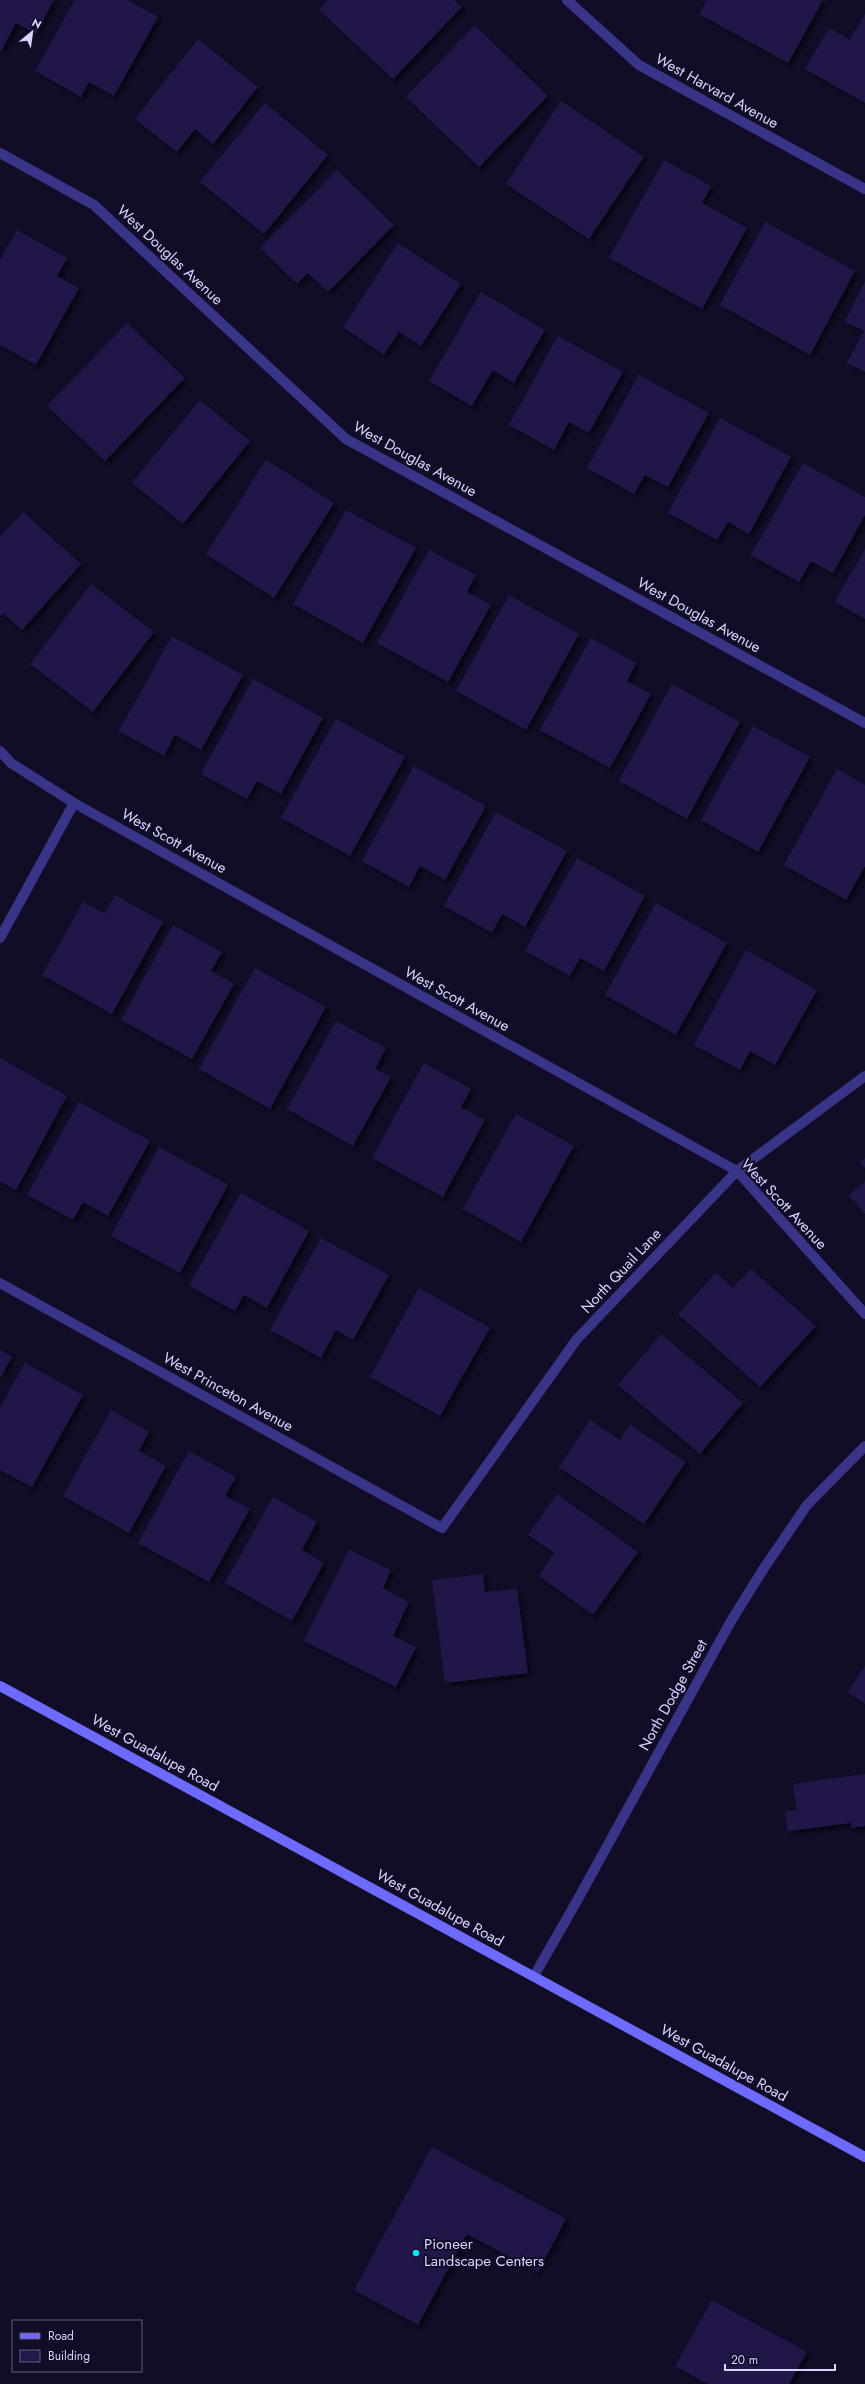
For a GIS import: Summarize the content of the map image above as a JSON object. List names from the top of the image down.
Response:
{
  "streets": {
    "main road": ["West Guadalupe Road"],
    "street": [
      "West Harvard Avenue",
      "West Douglas Avenue",
      "West Scott Avenue",
      "North Quail Lane",
      "West Princeton Avenue",
      "North Dodge Street"
    ]
  },
  "crossings": [
    ["West Scott Avenue", "North Quail Lane"],
    ["North Quail Lane", "West Princeton Avenue"],
    ["North Dodge Street", "West Guadalupe Road"]
  ],
  "places": ["Pioneer Landscape Centers"],
  "legend": ["Road", "Building"],
  "scale_bar": "20 m",
  "north": "top right"
}
